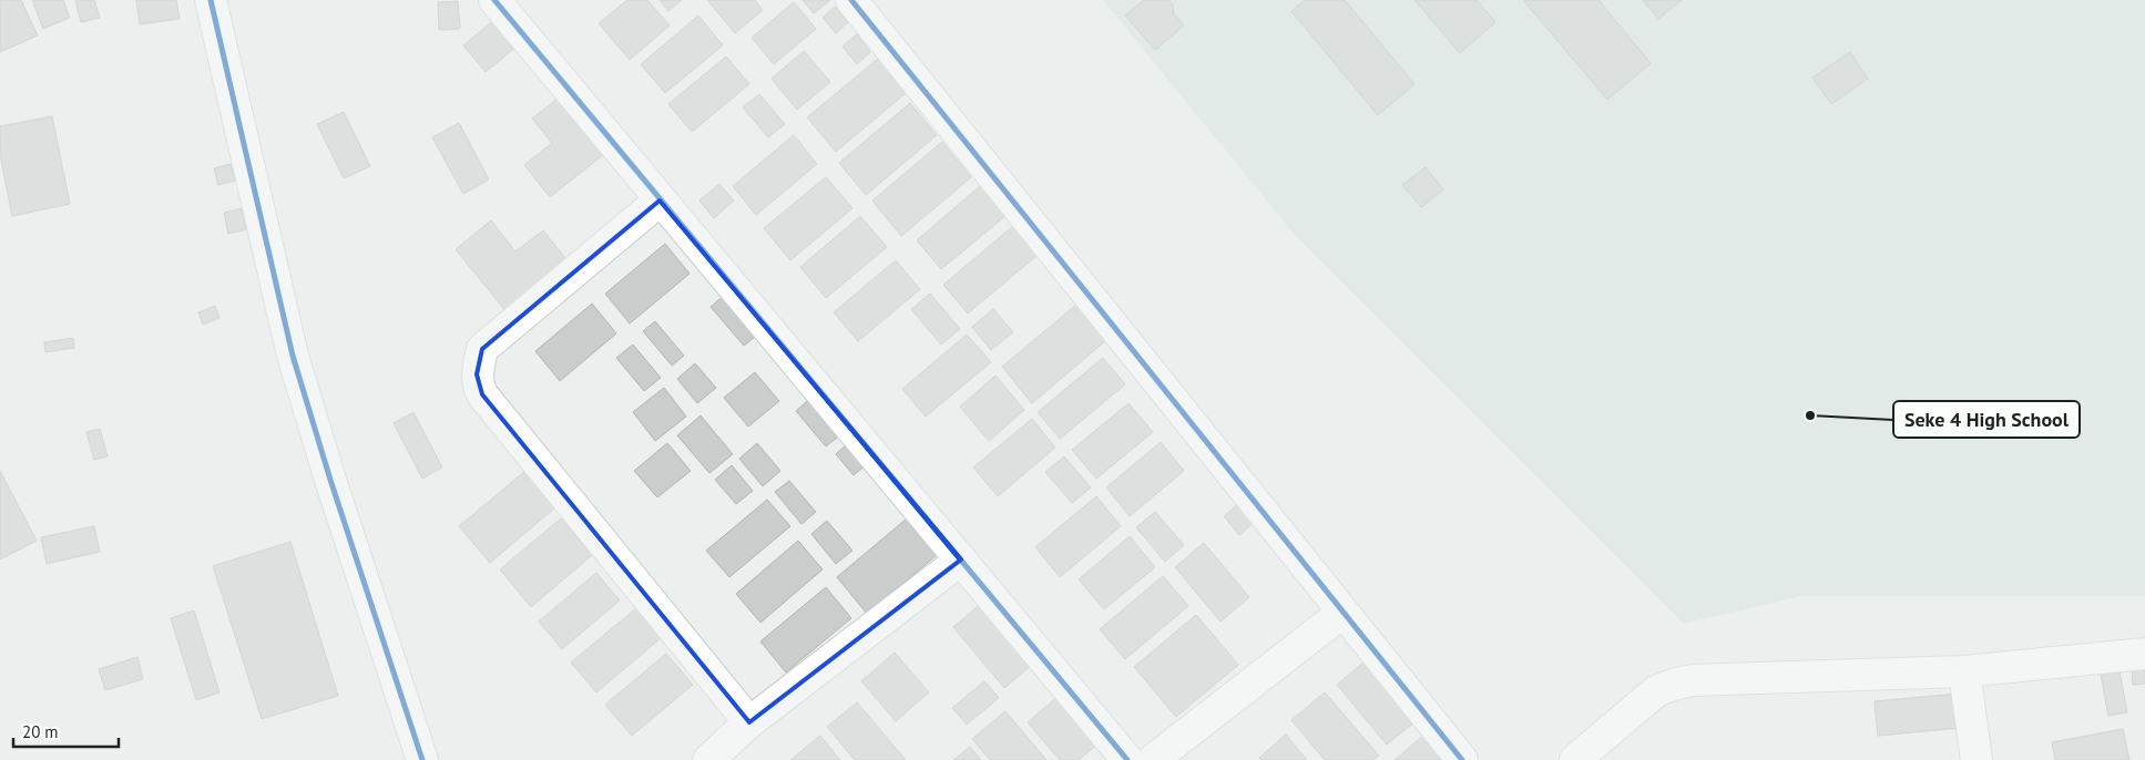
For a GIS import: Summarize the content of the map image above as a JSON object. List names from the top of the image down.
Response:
{
  "places": ["Seke 4 High School"],
  "scale_bar": "20 m"
}
